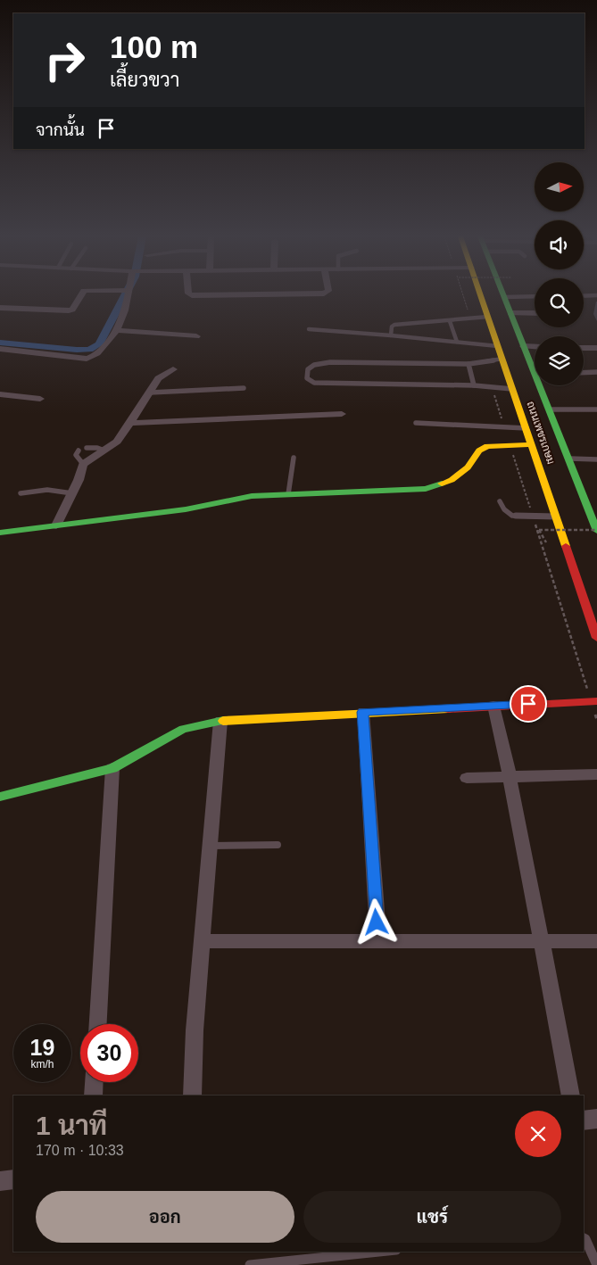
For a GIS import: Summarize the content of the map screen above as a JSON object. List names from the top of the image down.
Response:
{
  "streets": {
    "main road": ["ถนนเพชรเกษม"]
  },
  "north": "right",
  "page": {
    "turn": ["100 m", "เลี้ยวขวา"],
    "then": "จากนั้น",
    "speed": "19 km/h",
    "limit": "30",
    "heading": ["1 นาที", "170 m · 10:33"],
    "buttons": ["ออก", "แชร์"]
  }
}
